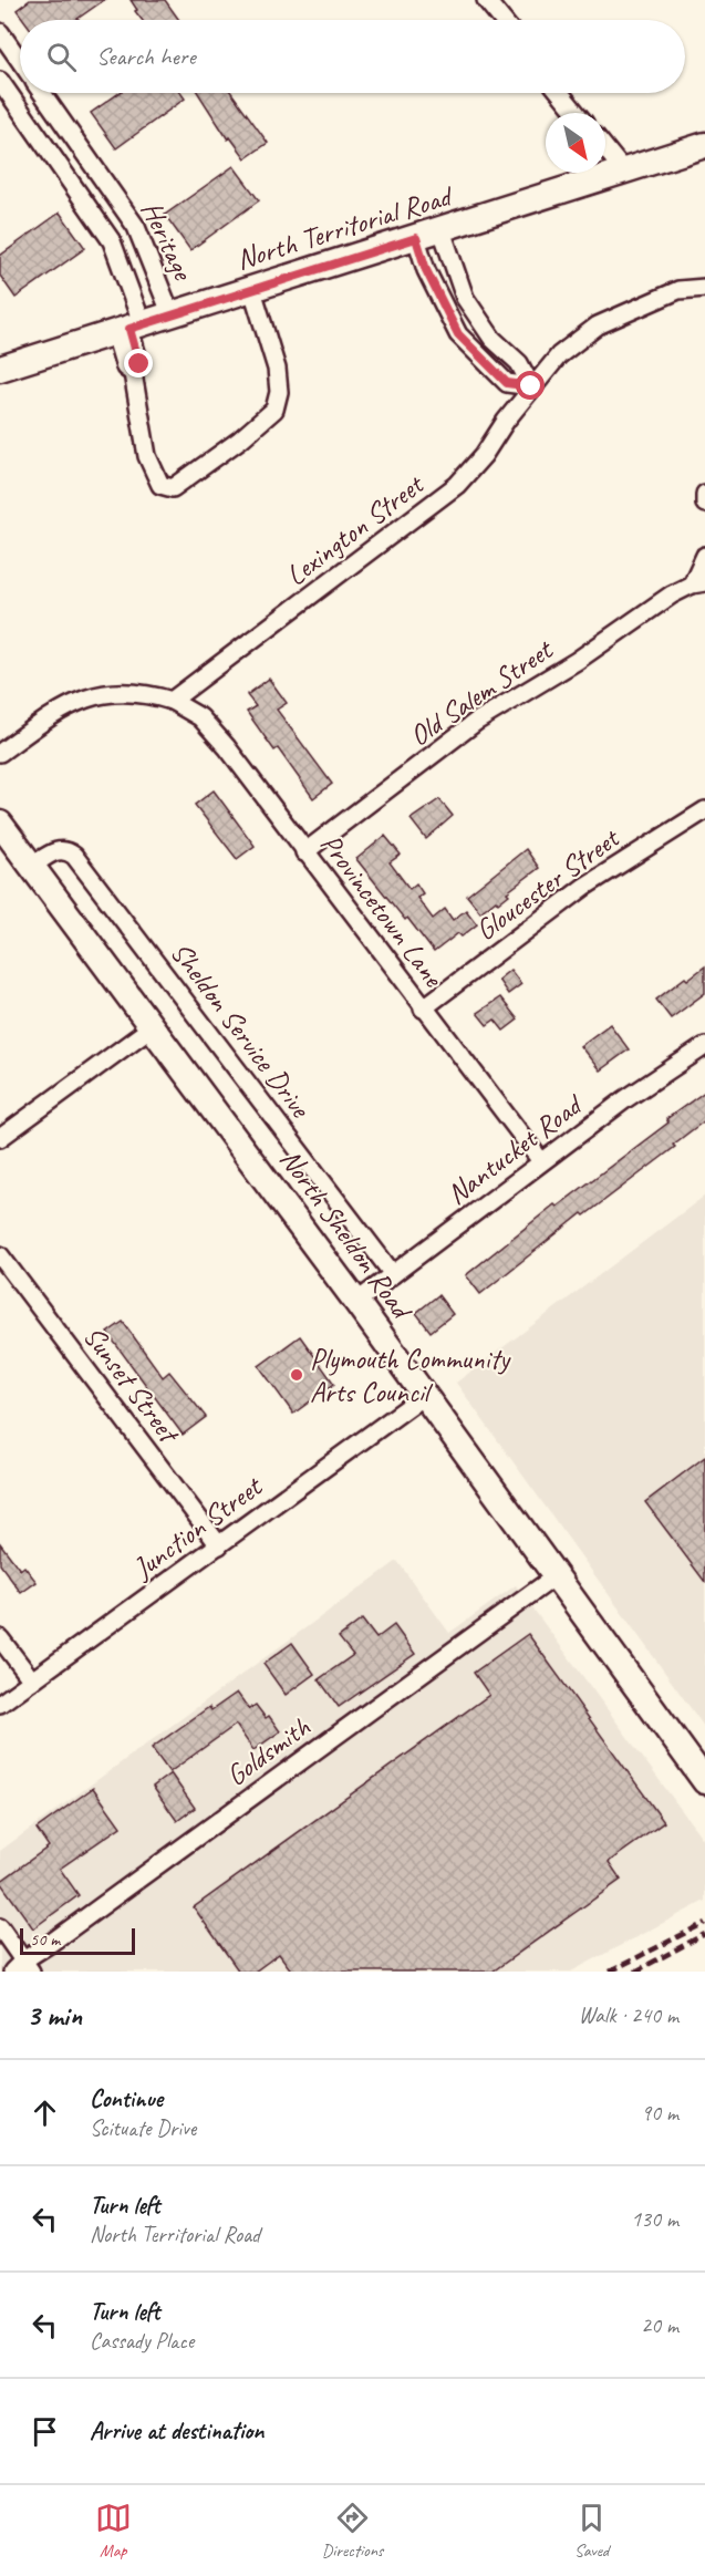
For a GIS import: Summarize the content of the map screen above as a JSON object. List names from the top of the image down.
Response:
{
  "streets": {
    "main road": ["North Territorial Road", "North Sheldon Road"],
    "street": [
      "Heritage",
      "Lexington Street",
      "Old Salem Street",
      "Gloucester Street",
      "Provincetown Lane",
      "Sheldon Service Drive",
      "Nantucket Road",
      "Sunset Street",
      "Junction Street",
      "Goldsmith"
    ]
  },
  "crossings": [
    ["North Territorial Road", "Heritage"],
    ["Lexington Street", "Provincetown Lane"],
    ["Old Salem Street", "Provincetown Lane"],
    ["Gloucester Street", "Provincetown Lane"],
    ["Provincetown Lane", "Nantucket Road"],
    ["Sheldon Service Drive", "Nantucket Road"],
    ["Sheldon Service Drive", "North Sheldon Road"],
    ["Nantucket Road", "North Sheldon Road"],
    ["North Sheldon Road", "Junction Street"],
    ["North Sheldon Road", "Goldsmith"],
    ["Sunset Street", "Junction Street"]
  ],
  "places": ["Plymouth Community Arts Council"],
  "scale_bar": "50 m",
  "north": "bottom right",
  "page": {
    "search": "Search here",
    "scale": "50 m",
    "heading": ["3 min", "Walk · 240 m"],
    "list": [
      ["Continue", "Scituate Drive", "90 m"],
      ["Turn left", "North Territorial Road", "130 m"],
      ["Turn left", "Cassady Place", "20 m"],
      "Arrive at destination"
    ],
    "nav": ["Map", "Directions", "Saved"]
  }
}
